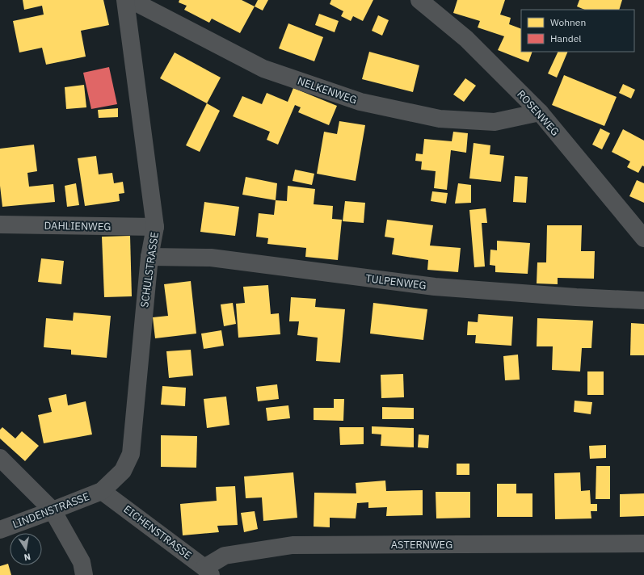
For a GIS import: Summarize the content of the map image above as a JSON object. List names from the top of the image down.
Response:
{
  "streets": {
    "street": [
      "NELKENWEG",
      "ROSENWEG",
      "DAHLIENWEG",
      "SCHULSTRASSE",
      "TULPENWEG",
      "LINDENSTRASSE",
      "EICHENSTRASSE",
      "ASTERNWEG"
    ]
  },
  "crossings": [
    ["NELKENWEG", "ROSENWEG"],
    ["DAHLIENWEG", "SCHULSTRASSE"],
    ["SCHULSTRASSE", "TULPENWEG"],
    ["SCHULSTRASSE", "LINDENSTRASSE"],
    ["SCHULSTRASSE", "EICHENSTRASSE"],
    ["LINDENSTRASSE", "EICHENSTRASSE"],
    ["EICHENSTRASSE", "ASTERNWEG"]
  ],
  "legend": ["Wohnen", "Handel"],
  "north": "bottom"
}
